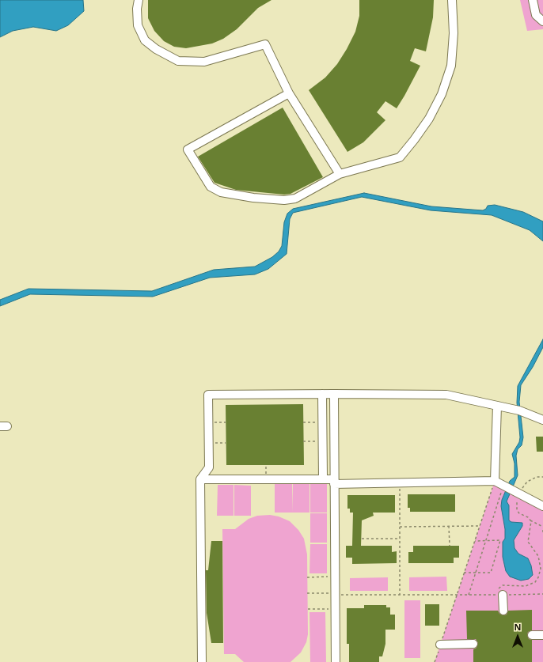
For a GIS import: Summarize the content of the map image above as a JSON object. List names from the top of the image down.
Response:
{
  "north": "top"
}
